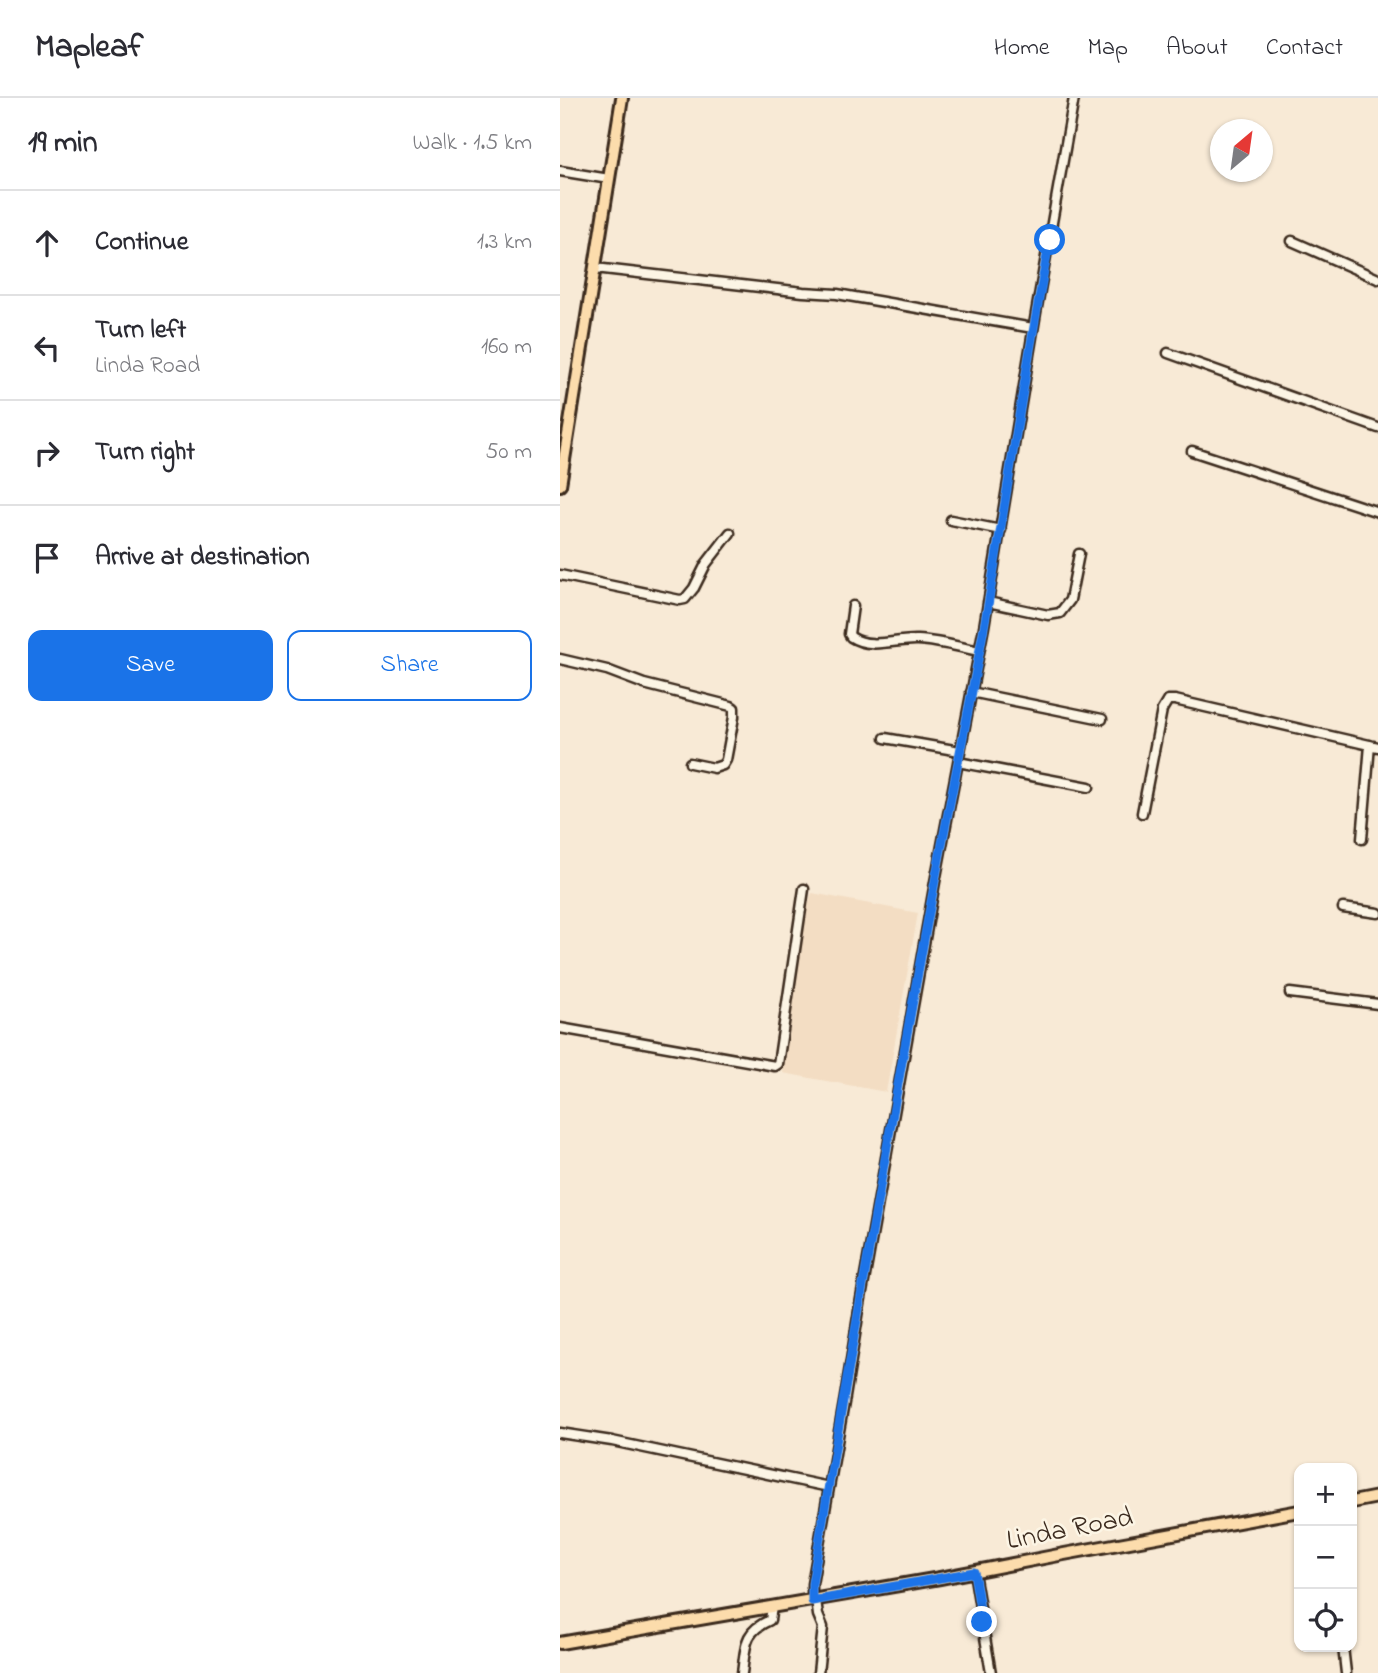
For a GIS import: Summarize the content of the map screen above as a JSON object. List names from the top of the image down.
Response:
{
  "streets": {
    "main road": ["Linda Road"]
  },
  "north": "top right",
  "page": {
    "header": "Mapleaf",
    "nav": [
      "Home",
      "Map",
      "About",
      "Contact"
    ],
    "heading": ["19 min", "Walk · 1.5 km"],
    "list": [
      ["Continue", "1.3 km"],
      ["Turn left", "Linda Road", "160 m"],
      ["Turn right", "50 m"],
      "Arrive at destination"
    ],
    "buttons": ["Save", "Share"],
    "map_buttons": ["+", "−"]
  }
}
